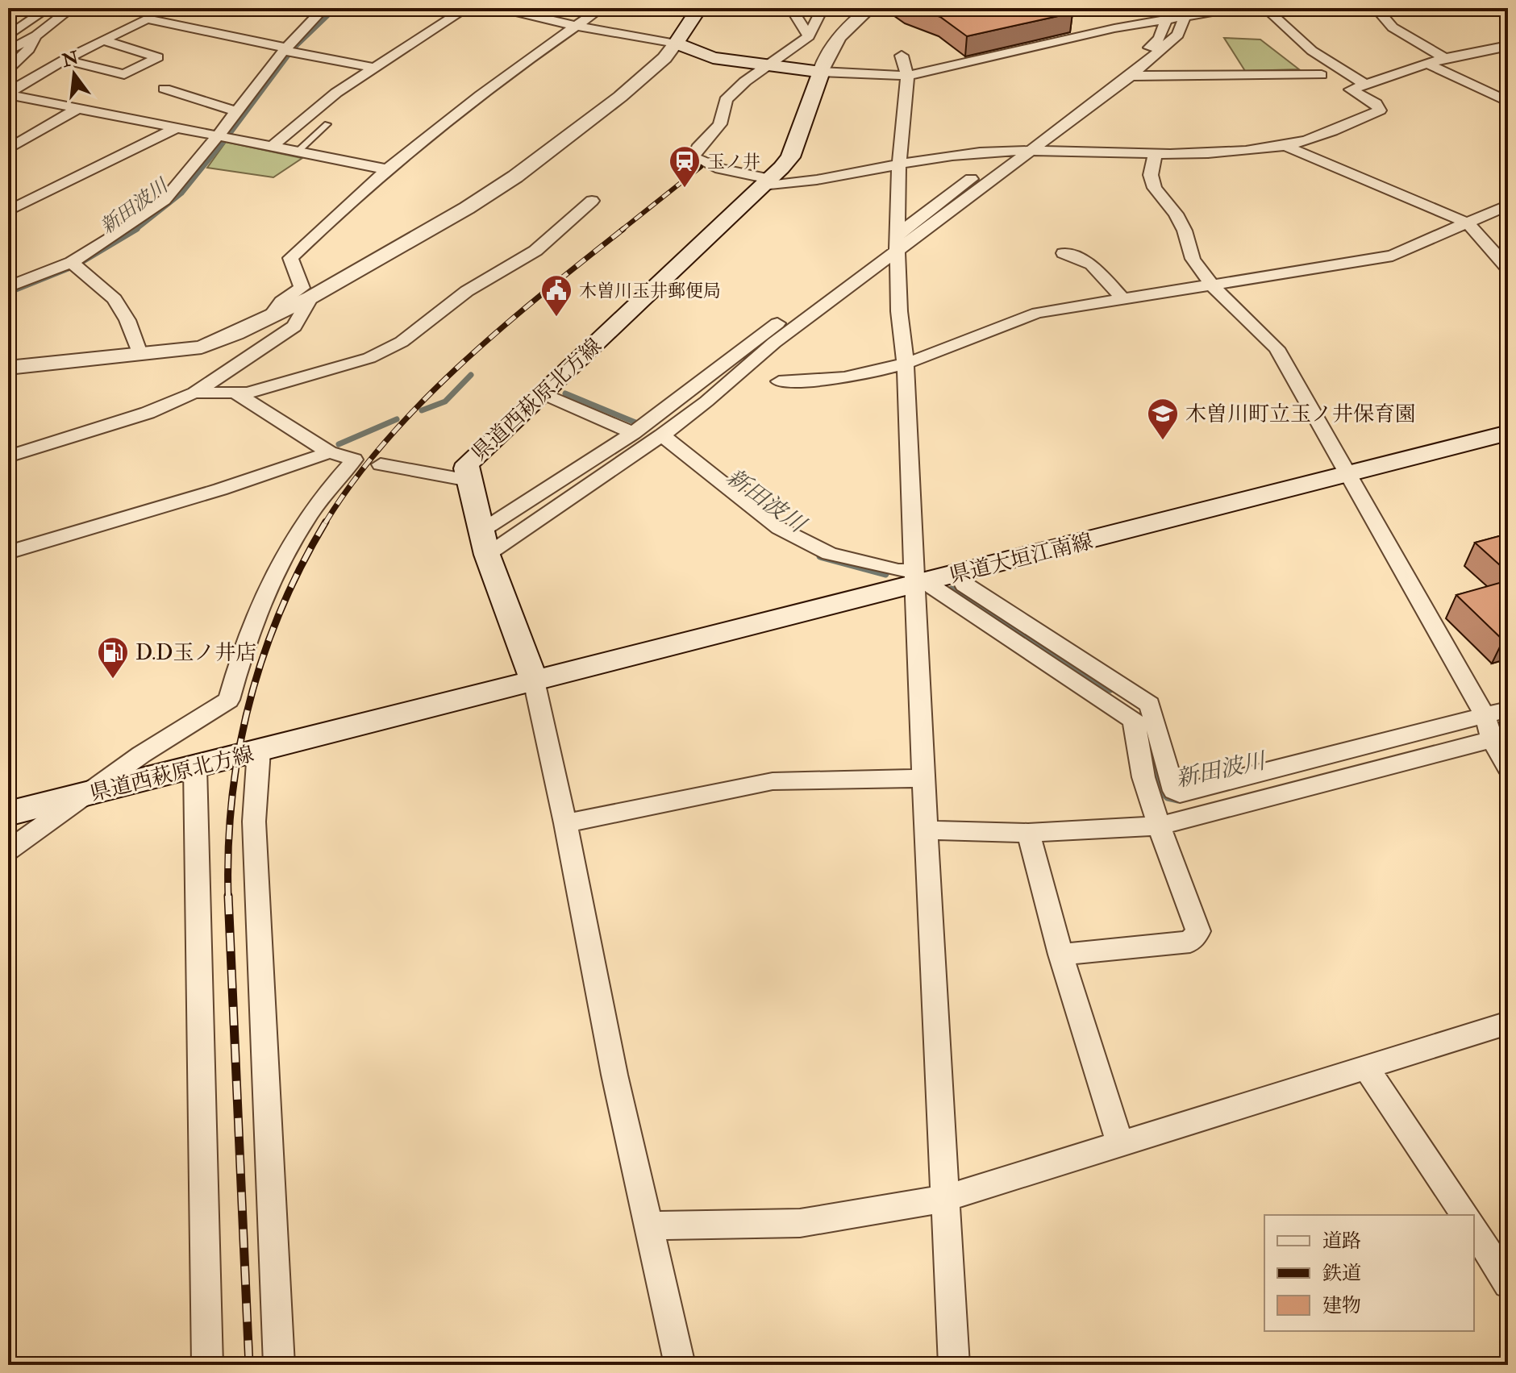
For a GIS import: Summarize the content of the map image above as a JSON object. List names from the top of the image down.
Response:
{
  "streets": {
    "main road": ["県道西萩原北方線", "県道大垣江南線"]
  },
  "crossings": [
    ["県道西萩原北方線", "県道大垣江南線"]
  ],
  "water": ["新田波川"],
  "places": {
    "station": ["玉ノ井"],
    "public building": ["木曽川玉井郵便局"],
    "school or university": ["木曽川町立玉ノ井保育園"],
    "fuel station": ["D.D玉ノ井店"]
  },
  "legend": ["道路", "鉄道", "建物"],
  "north": "top"
}
